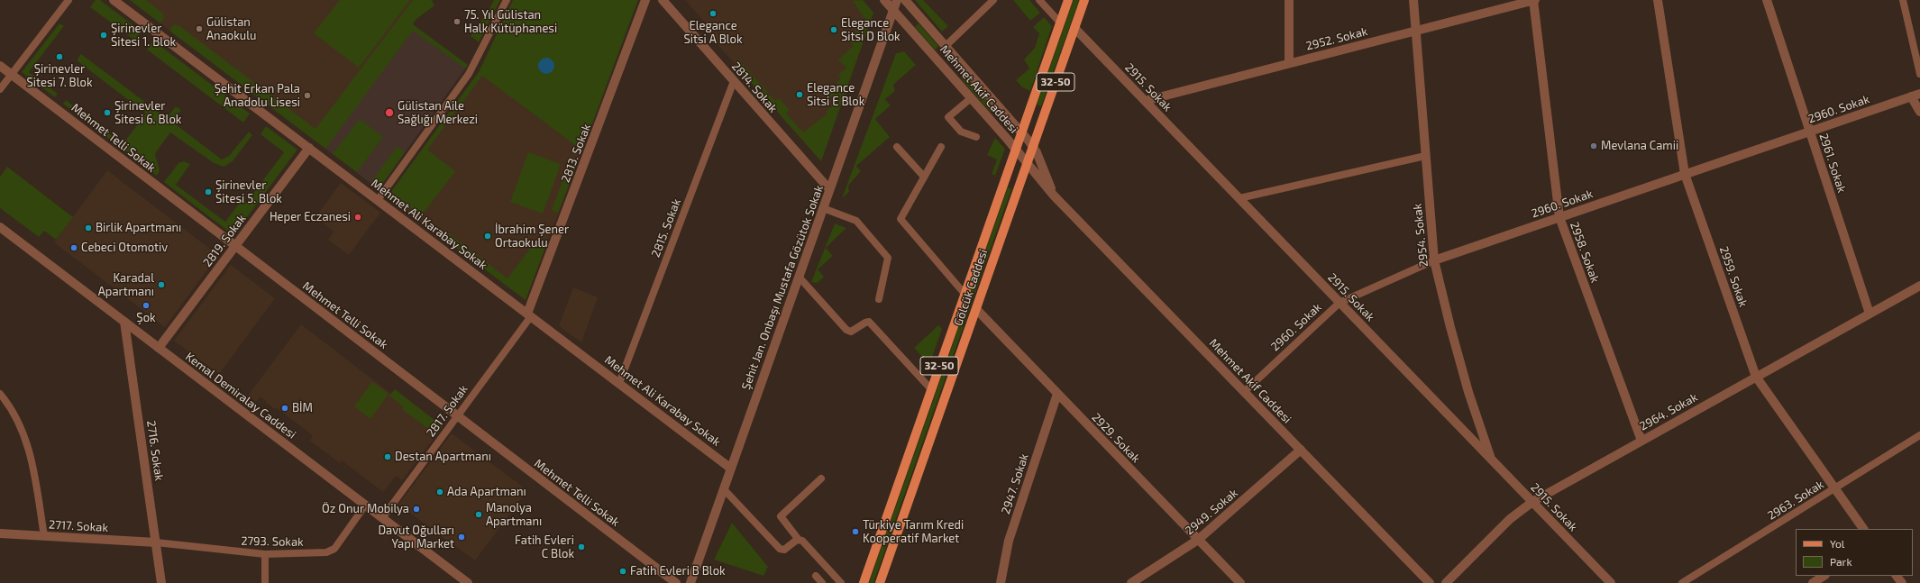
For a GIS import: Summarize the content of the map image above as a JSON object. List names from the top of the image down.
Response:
{
  "streets": {
    "main road": ["32-50", "Gölcük Caddesi"],
    "street": [
      "2952. Sokak",
      "2814. Sokak",
      "2915. Sokak",
      "Mehmet Akif Caddesi",
      "2960. Sokak",
      "Mehmet Telli Sokak",
      "2813. Sokak",
      "2961. Sokak",
      "Mehmet Ali Karabay Sokak",
      "2954. Sokak",
      "2819. Sokak",
      "2958. Sokak",
      "2959. Sokak",
      "Şehit Jan. Onbaşı Mustafa Gözütok Sokak",
      "Kemal Demiralay Caddesi",
      "2964. Sokak",
      "2929. Sokak",
      "2716. Sokak",
      "2947. Sokak",
      "2949. Sokak",
      "2717. Sokak"
    ],
    "lane": [
      "2815. Sokak",
      "2817. Sokak",
      "2963. Sokak",
      "2793. Sokak"
    ]
  },
  "crossings": [
    ["2952. Sokak", "2915. Sokak"],
    ["2952. Sokak", "2954. Sokak"],
    ["2952. Sokak", "2958. Sokak"],
    ["2814. Sokak", "2815. Sokak"],
    ["2814. Sokak", "Şehit Jan. Onbaşı Mustafa Gözütok Sokak"],
    ["2915. Sokak", "2960. Sokak"],
    ["2915. Sokak", "2954. Sokak"],
    ["2915. Sokak", "Gölcük Caddesi"],
    ["2915. Sokak", "2964. Sokak"],
    ["Mehmet Akif Caddesi", "2960. Sokak"],
    ["Mehmet Akif Caddesi", "Şehit Jan. Onbaşı Mustafa Gözütok Sokak"],
    ["Mehmet Akif Caddesi", "Gölcük Caddesi"],
    ["Mehmet Akif Caddesi", "2949. Sokak"],
    ["2960. Sokak", "2961. Sokak"],
    ["2960. Sokak", "2954. Sokak"],
    ["2960. Sokak", "2958. Sokak"],
    ["2960. Sokak", "2959. Sokak"],
    ["Mehmet Telli Sokak", "2819. Sokak"],
    ["Mehmet Telli Sokak", "2817. Sokak"],
    ["2813. Sokak", "Mehmet Ali Karabay Sokak"],
    ["2813. Sokak", "2817. Sokak"],
    ["2961. Sokak", "2964. Sokak"],
    ["Mehmet Ali Karabay Sokak", "2815. Sokak"],
    ["Mehmet Ali Karabay Sokak", "2819. Sokak"],
    ["Mehmet Ali Karabay Sokak", "Şehit Jan. Onbaşı Mustafa Gözütok Sokak"],
    ["Mehmet Ali Karabay Sokak", "2817. Sokak"],
    ["2819. Sokak", "Kemal Demiralay Caddesi"],
    ["2958. Sokak", "2964. Sokak"],
    ["2959. Sokak", "2964. Sokak"],
    ["2959. Sokak", "2963. Sokak"],
    ["Gölcük Caddesi", "2929. Sokak"],
    ["Kemal Demiralay Caddesi", "2817. Sokak"],
    ["Kemal Demiralay Caddesi", "2716. Sokak"],
    ["Kemal Demiralay Caddesi", "2793. Sokak"],
    ["2929. Sokak", "2947. Sokak"],
    ["2929. Sokak", "2949. Sokak"],
    ["2716. Sokak", "2717. Sokak"],
    ["2716. Sokak", "2793. Sokak"],
    ["2717. Sokak", "2793. Sokak"]
  ],
  "places": [
    "Elegance Sitsi A Blok",
    "75. Yıl Gülistan Halk Kütüphanesi",
    "Gülistan Anaokulu",
    "Elegance Sitsi D Blok",
    "Şirinevler Sitesi 1. Blok",
    "Şirinevler Sitesi 7. Blok",
    "Elegance Sitsi E Blok",
    "Şehit Erkan Pala Anadolu Lisesi",
    "Şirinevler Sitesi 6. Blok",
    "Gülistan Aile Sağlığı Merkezi",
    "Mevlana Camii",
    "Şirinevler Sitesi 5. Blok",
    "Heper Eczanesi",
    "Birlik Apartmanı",
    "İbrahim Şener Ortaokulu",
    "Cebeci Otomotiv",
    "Karadal Apartmanı",
    "Şok",
    "BİM",
    "Destan Apartmanı",
    "Ada Apartmanı",
    "Öz Onur Mobilya",
    "Manolya Apartmanı",
    "Türkiye Tarım Kredi Kooperatif Market",
    "Davut Oğulları Yapı Market",
    "Fatih Evleri C Blok",
    "Fatih Evleri B Blok"
  ],
  "legend": ["Yol", "Park"]
}
